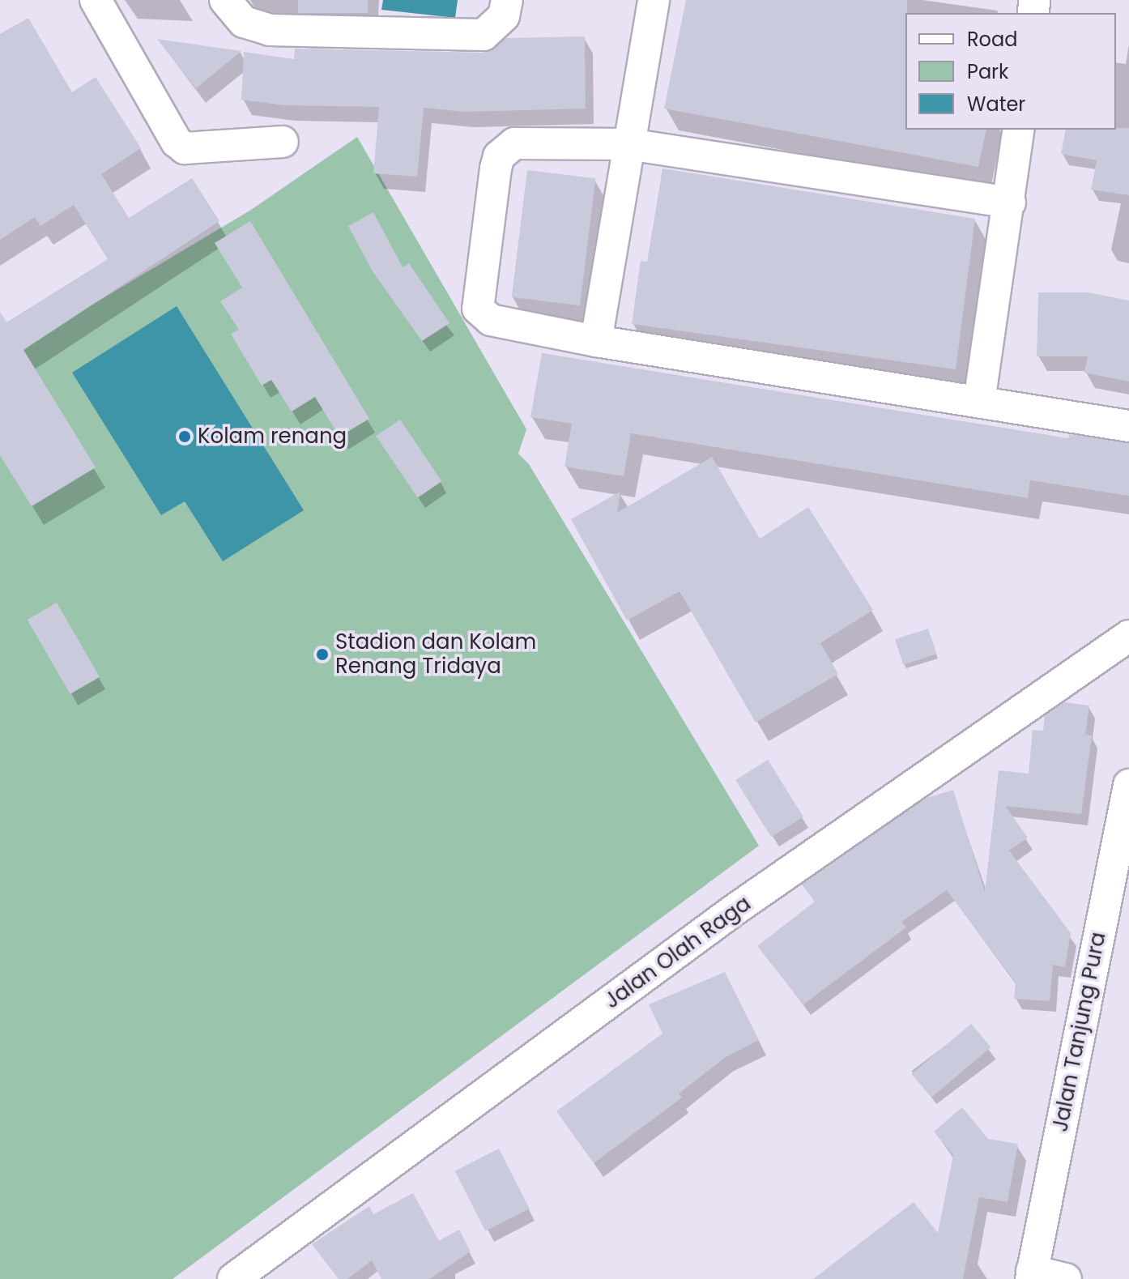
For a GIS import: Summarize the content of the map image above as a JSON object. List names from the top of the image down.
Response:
{
  "streets": {
    "street": ["Jalan Olah Raga", "Jalan Tanjung Pura"]
  },
  "places": ["Kolam renang", "Stadion dan Kolam Renang Tridaya"],
  "legend": ["Road", "Park", "Water"]
}
